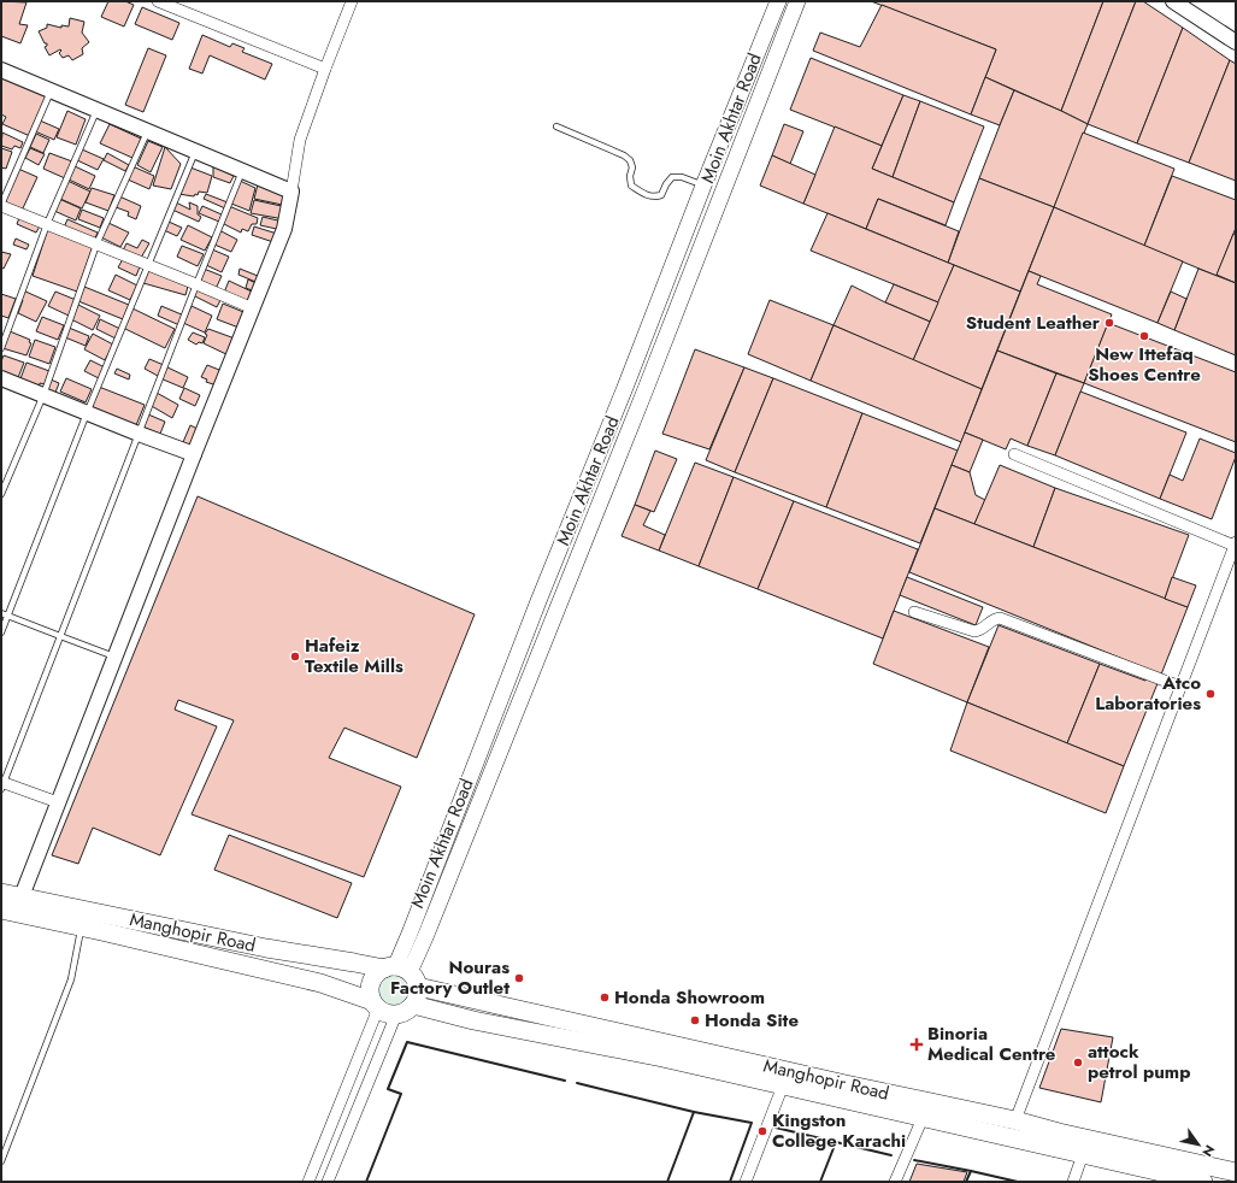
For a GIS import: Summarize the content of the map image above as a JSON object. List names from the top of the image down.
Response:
{
  "streets": {
    "main road": ["Moin Akhtar Road", "Manghopir Road"]
  },
  "crossings": [
    ["Moin Akhtar Road", "Manghopir Road"]
  ],
  "places": {
    "other": [
      "Student Leather",
      "New Ittefaq Shoes Centre",
      "Hafeiz Textile Mills",
      "Atco Laboratories",
      "Nouras Factory Outlet",
      "Honda Showroom",
      "Honda Site",
      "attock petrol pump",
      "Kingston College Karachi"
    ],
    "health": ["Binoria Medical Centre"]
  },
  "north": "bottom right"
}
